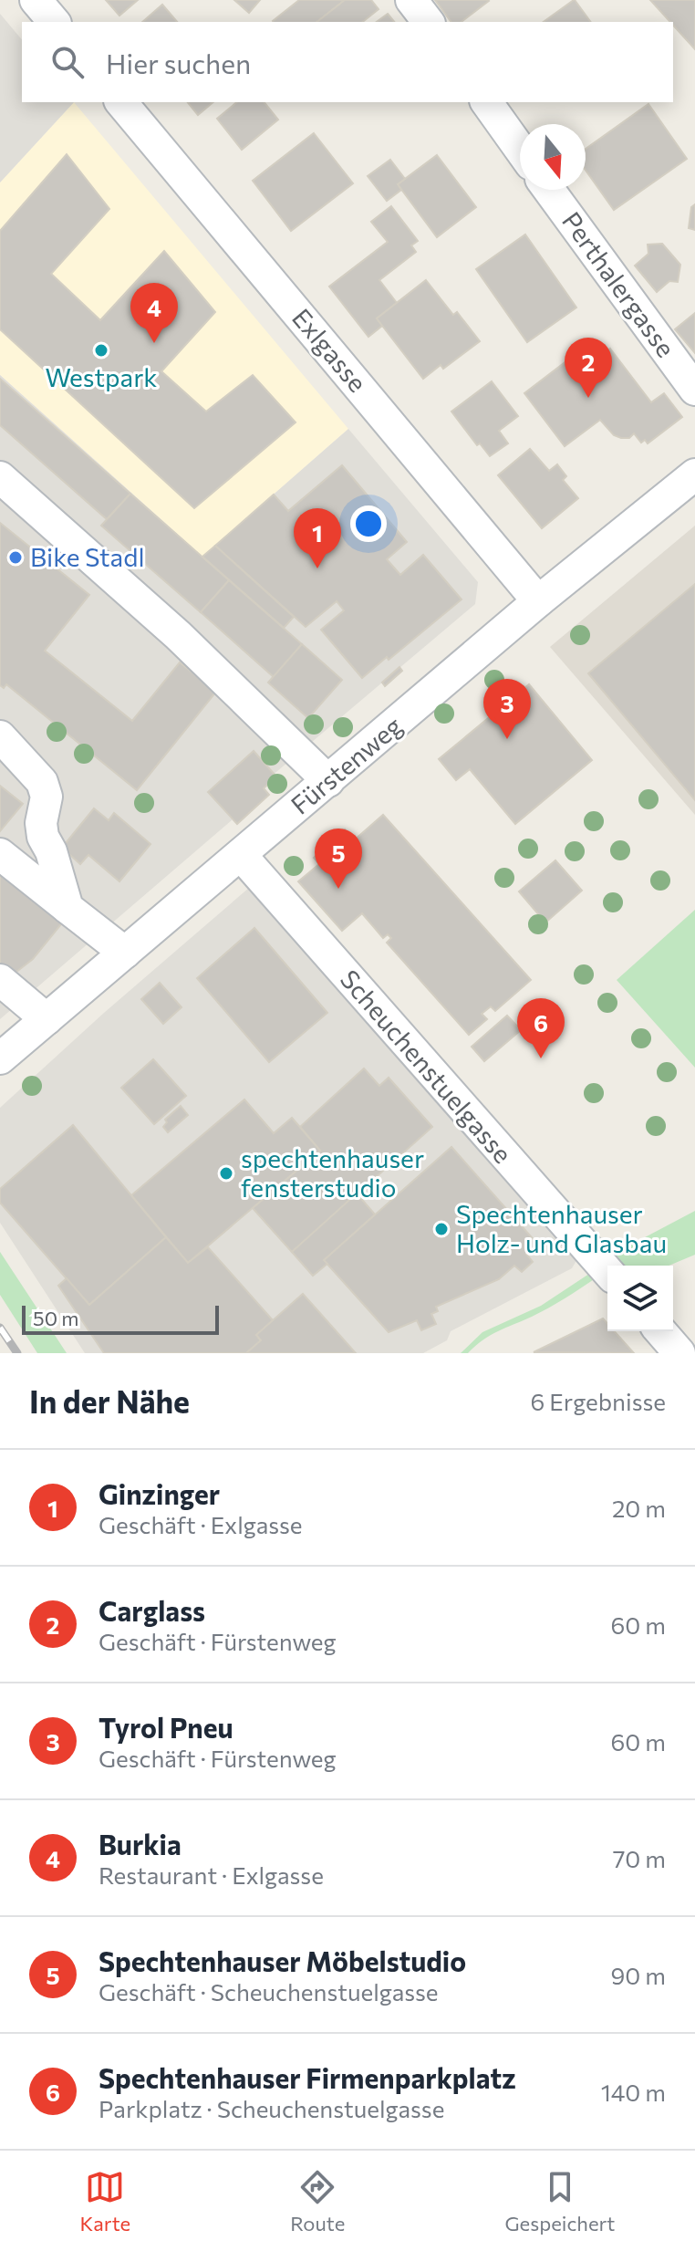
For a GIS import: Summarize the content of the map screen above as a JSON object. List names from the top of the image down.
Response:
{
  "streets": {
    "street": [
      "Perthalergasse",
      "Exlgasse",
      "Fürstenweg",
      "Scheuchenstuelgasse"
    ]
  },
  "crossings": [
    ["Exlgasse", "Fürstenweg"],
    ["Fürstenweg", "Scheuchenstuelgasse"]
  ],
  "places": [
    "Westpark",
    "Bike Stadl",
    "spechtenhauser fensterstudio",
    "Spechtenhauser Holz- und Glasbau"
  ],
  "scale_bar": "50 m",
  "north": "bottom",
  "page": {
    "search": "Hier suchen",
    "pins": [
      "4",
      "2",
      "1",
      "3",
      "5",
      "6"
    ],
    "scale": "50 m",
    "heading": ["In der Nähe", "6 Ergebnisse"],
    "list": [
      {
        "mark": "1",
        "name": "Ginzinger",
        "note": "Geschäft · Exlgasse",
        "value": "20 m"
      },
      {
        "mark": "2",
        "name": "Carglass",
        "note": "Geschäft · Fürstenweg",
        "value": "60 m"
      },
      {
        "mark": "3",
        "name": "Tyrol Pneu",
        "note": "Geschäft · Fürstenweg",
        "value": "60 m"
      },
      {
        "mark": "4",
        "name": "Burkia",
        "note": "Restaurant · Exlgasse",
        "value": "70 m"
      },
      {
        "mark": "5",
        "name": "Spechtenhauser Möbelstudio",
        "note": "Geschäft · Scheuchenstuelgasse",
        "value": "90 m"
      },
      {
        "mark": "6",
        "name": "Spechtenhauser Firmenparkplatz",
        "note": "Parkplatz · Scheuchenstuelgasse",
        "value": "140 m"
      }
    ],
    "nav": ["Karte", "Route", "Gespeichert"]
  }
}
